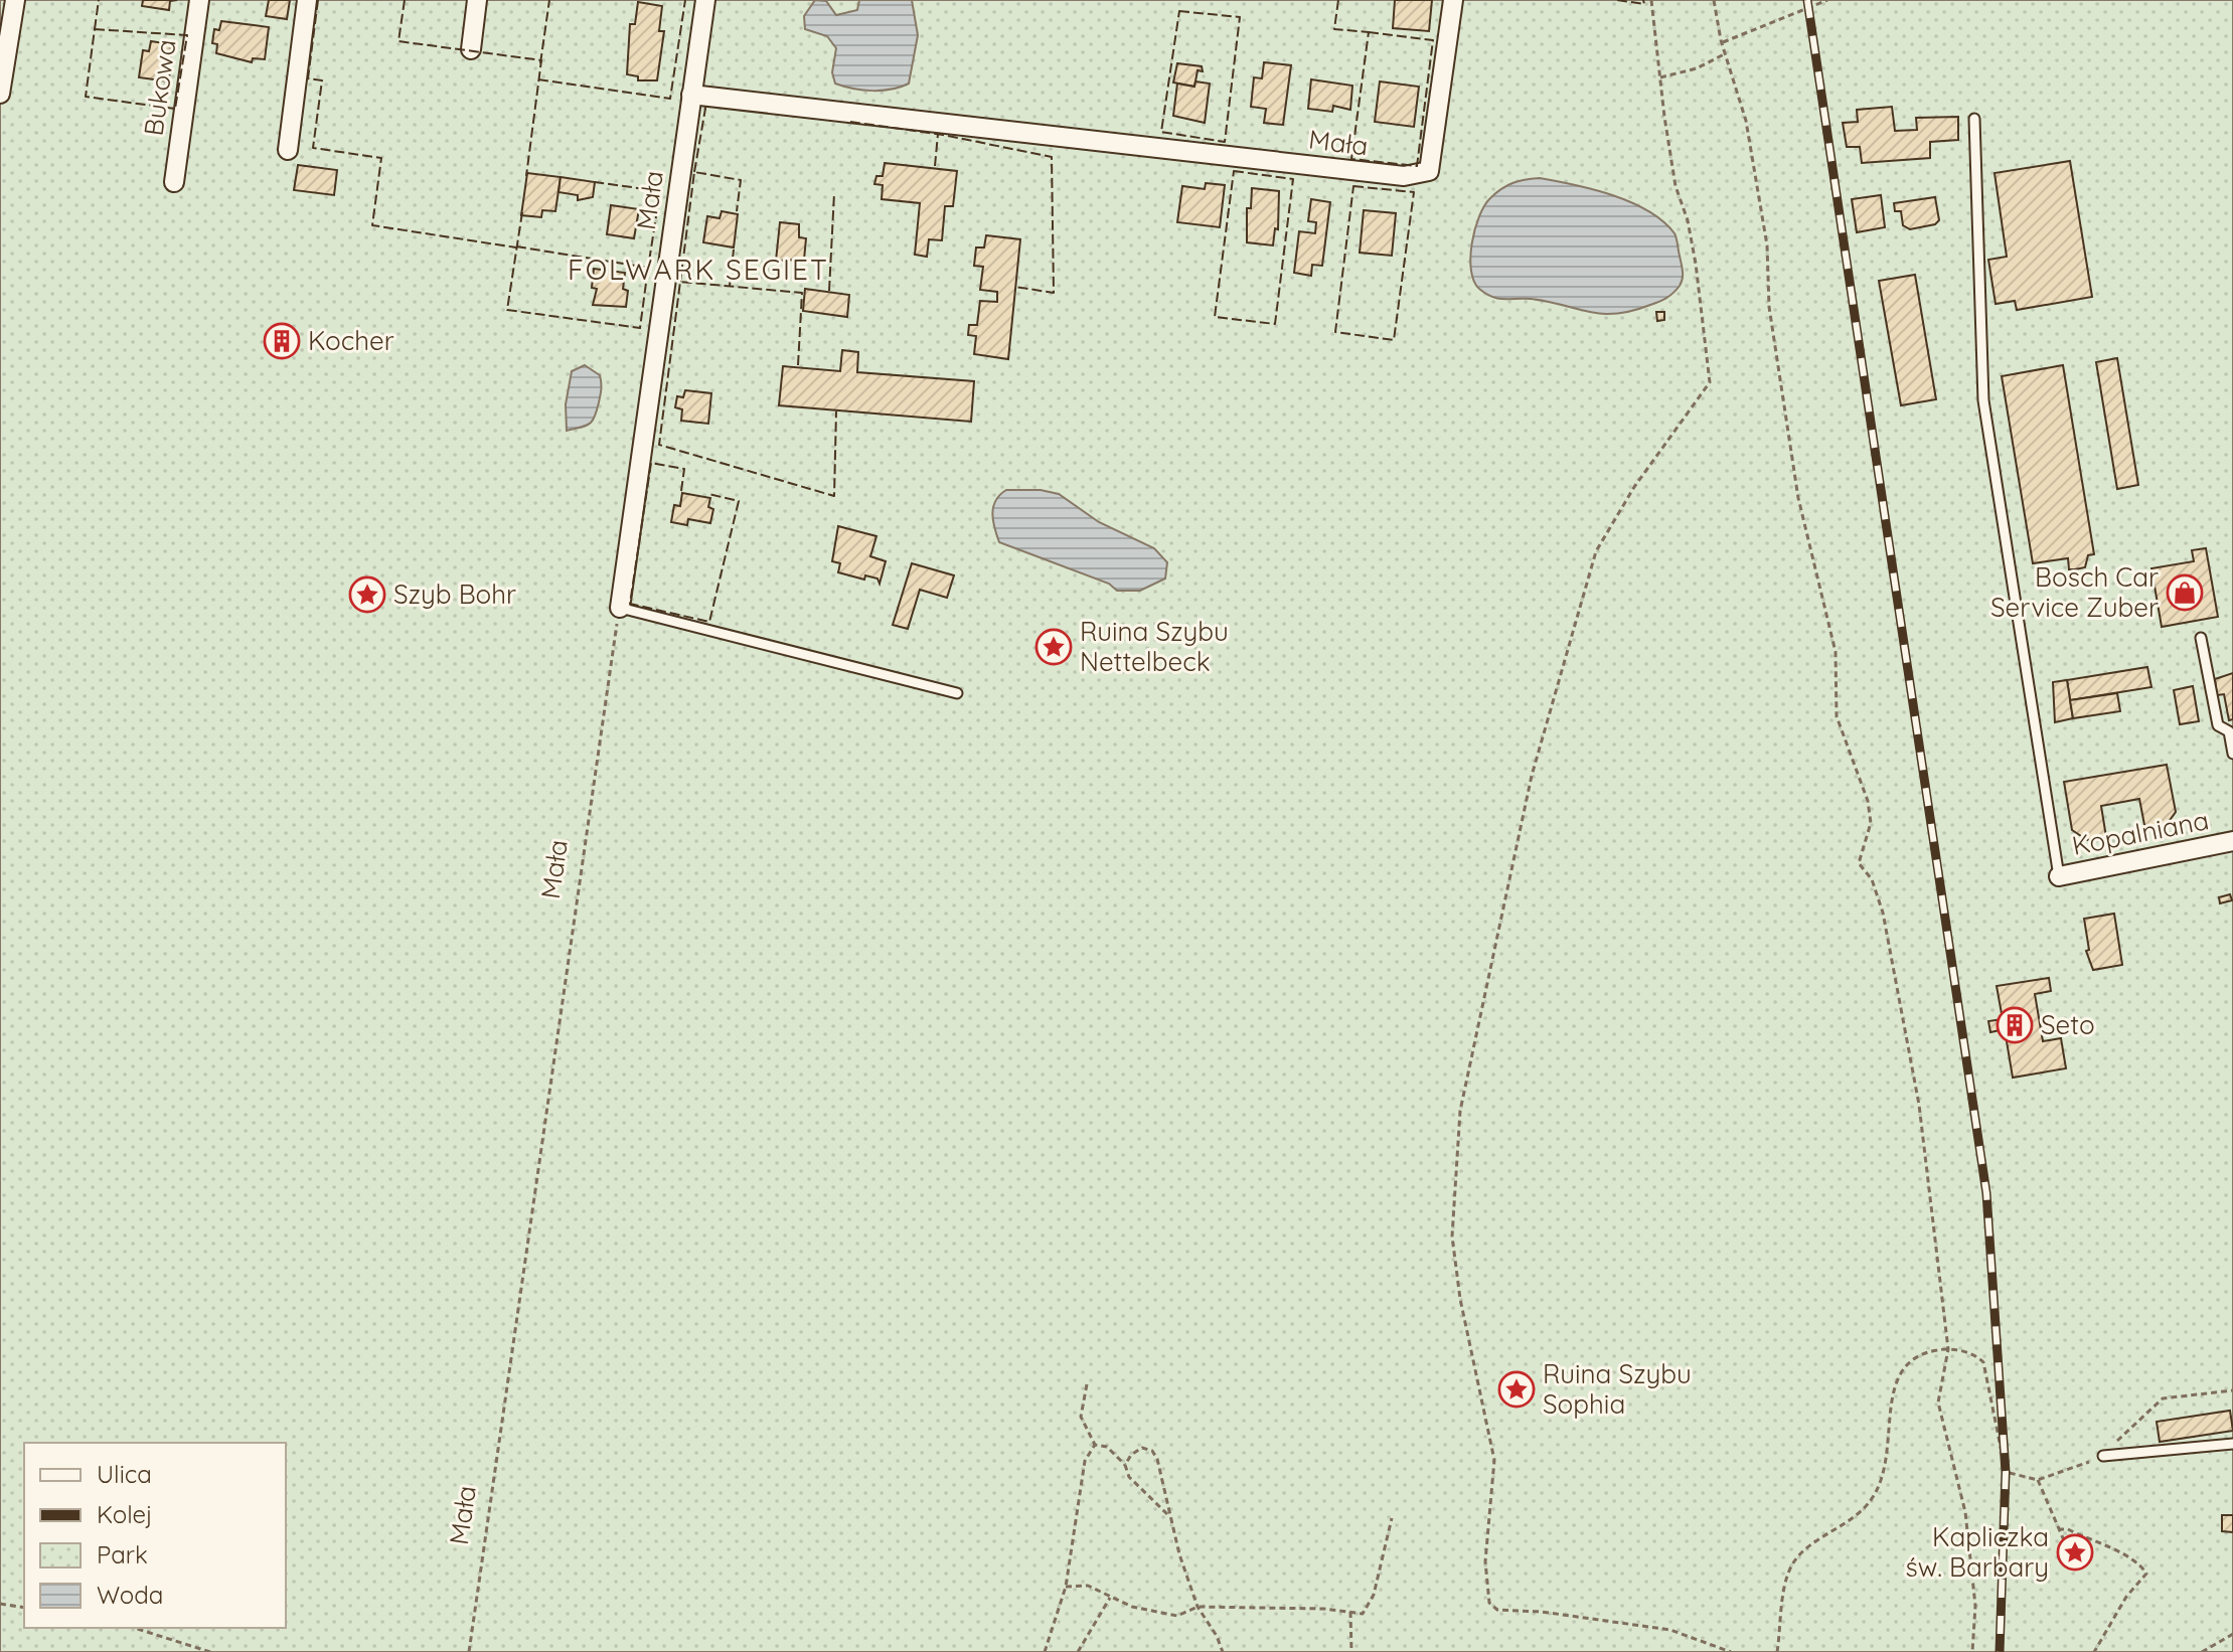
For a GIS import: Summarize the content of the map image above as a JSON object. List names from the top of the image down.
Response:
{
  "streets": {
    "street": ["Bukowa", "Mała", "Kopalniana"]
  },
  "districts": ["FOLWARK SEGIET"],
  "places": {
    "building": ["Kocher", "Seto"],
    "shop": ["Bosch Car Service Zuber"],
    "place": [
      "Szyb Bohr",
      "Ruina Szybu Nettelbeck",
      "Ruina Szybu Sophia",
      "Kapliczka św. Barbary"
    ]
  },
  "legend": [
    "Ulica",
    "Kolej",
    "Park",
    "Woda"
  ]
}
